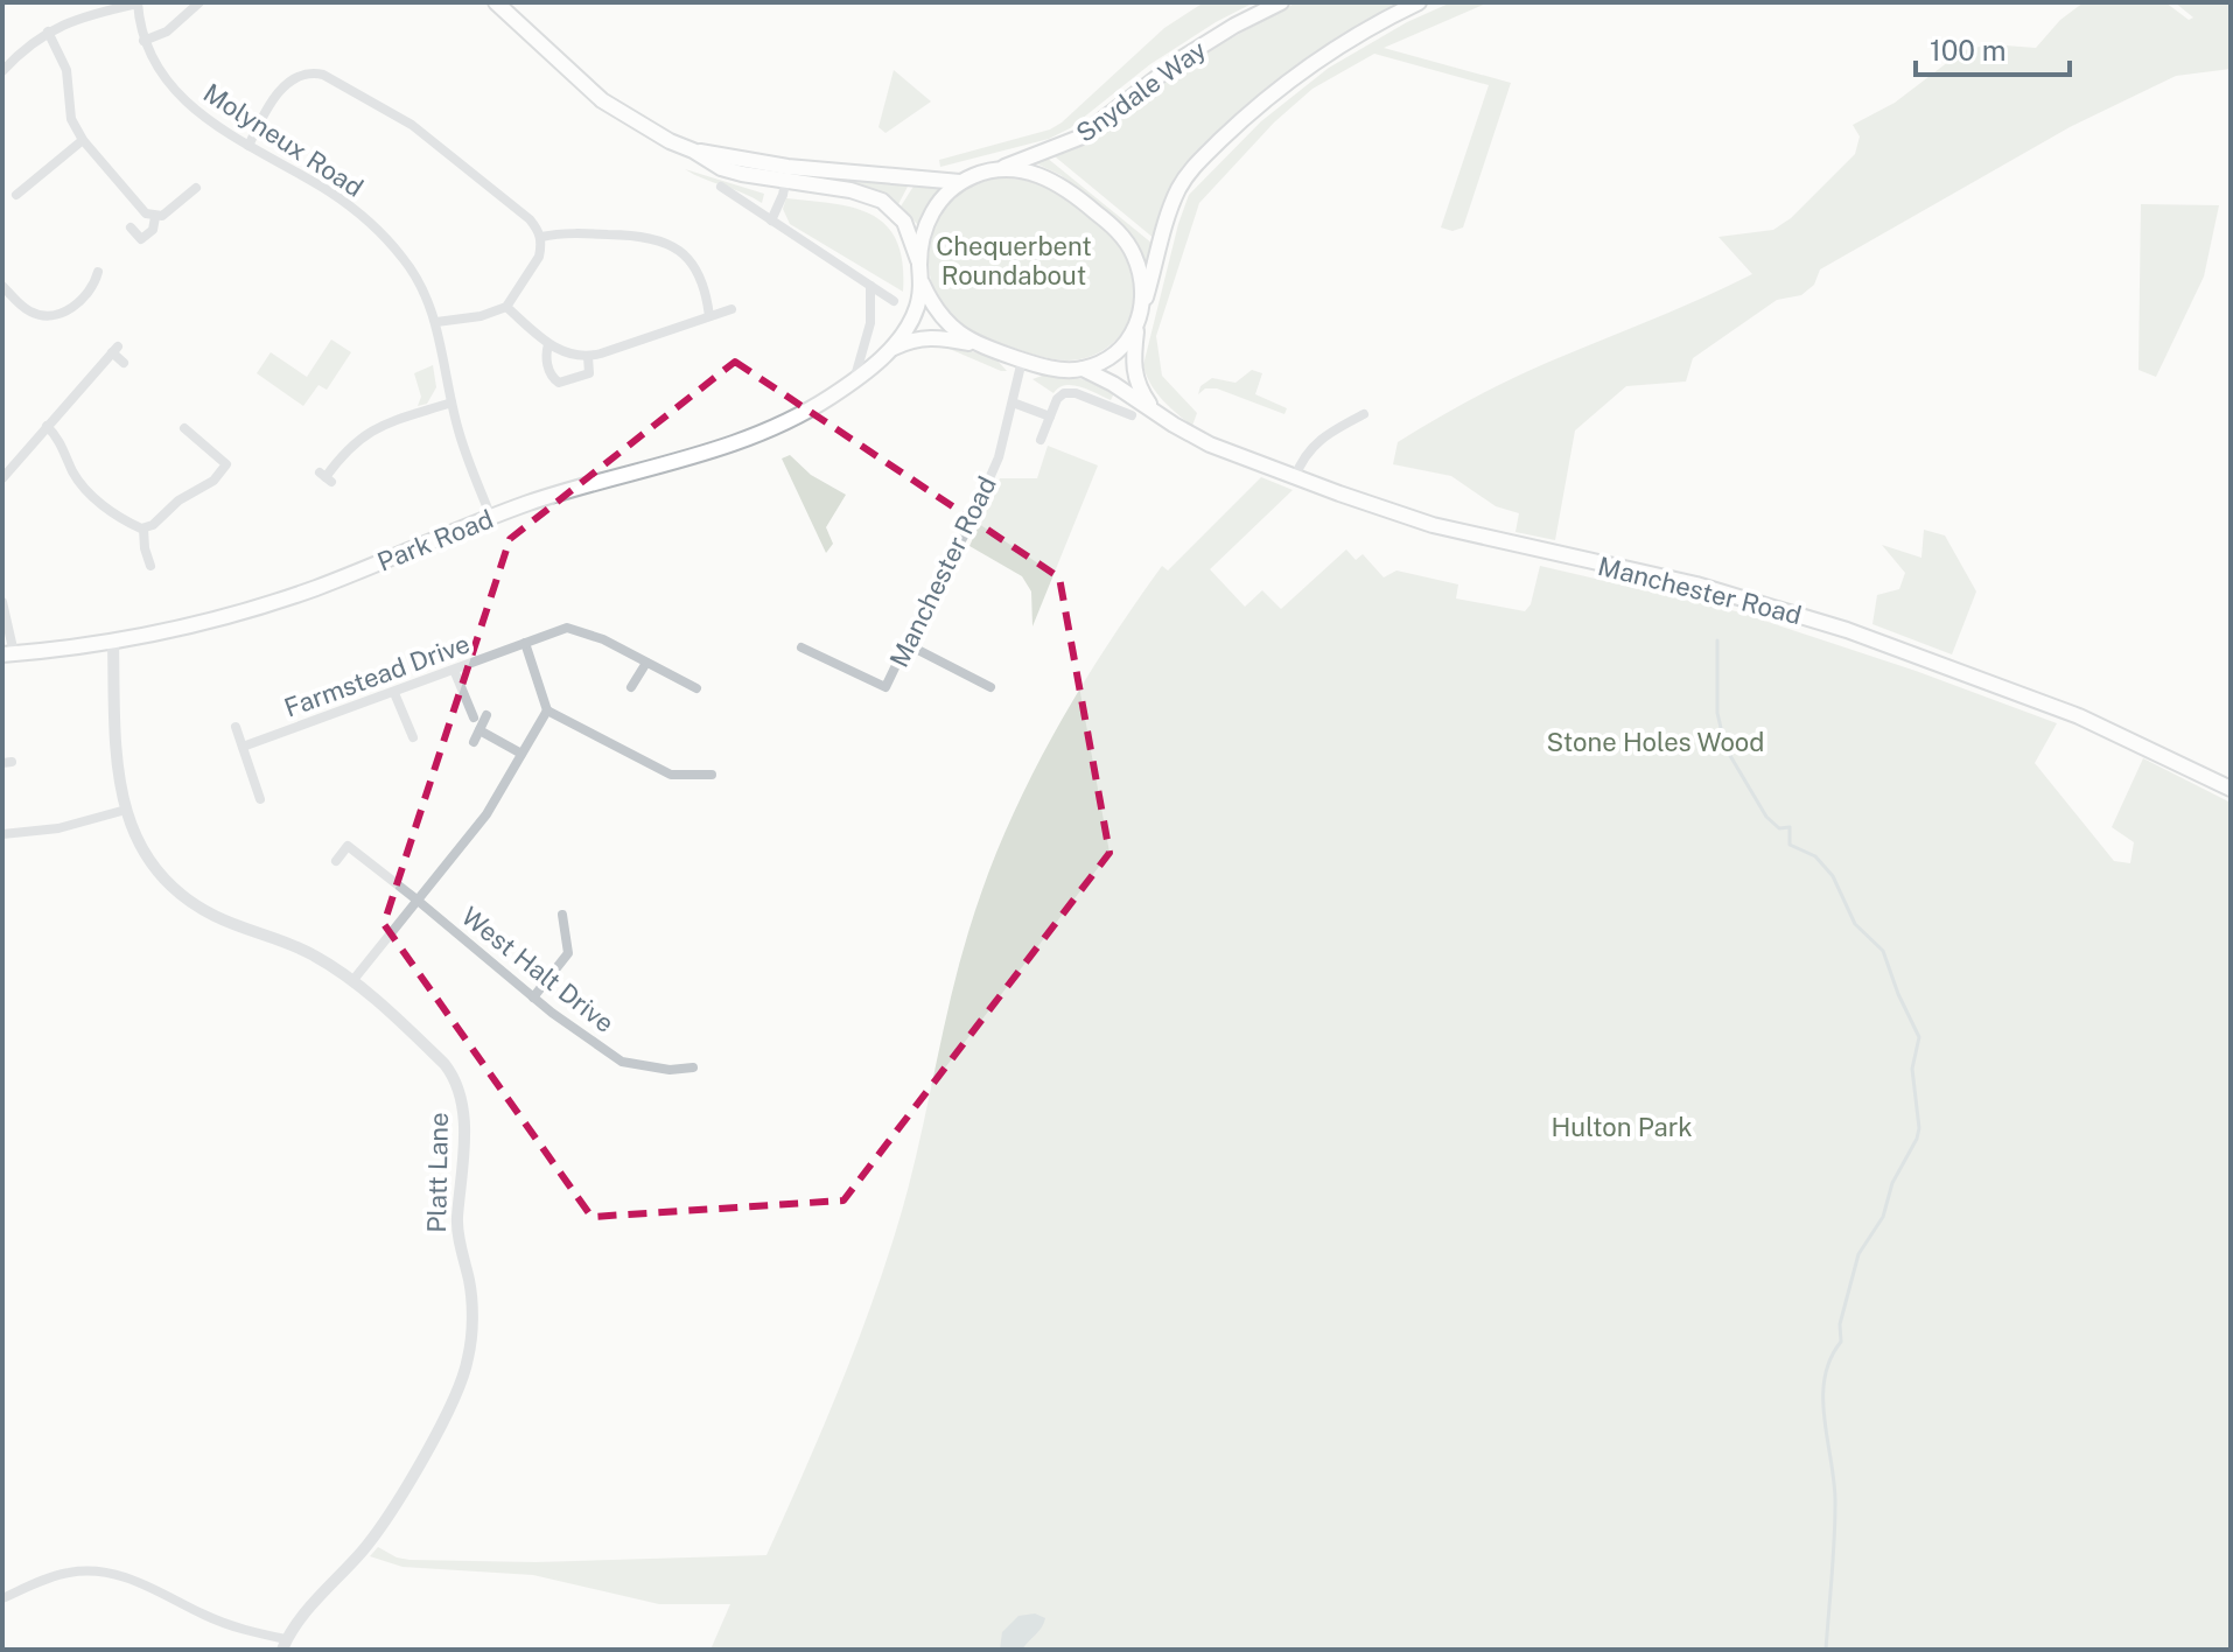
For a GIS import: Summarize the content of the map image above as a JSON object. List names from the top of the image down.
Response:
{
  "streets": {
    "main road": ["Snydale Way", "Park Road", "Manchester Road"],
    "street": [
      "Molyneux Road",
      "Farmstead Drive",
      "West Halt Drive",
      "Platt Lane"
    ]
  },
  "crossings": [
    ["Snydale Way", "Park Road"],
    ["Snydale Way", "Manchester Road"],
    ["Molyneux Road", "Park Road"],
    ["Park Road", "Manchester Road"],
    ["Park Road", "Platt Lane"]
  ],
  "parks": ["Chequerbent Roundabout", "Stone Holes Wood", "Hulton Park"],
  "scale_bar": "100 m"
}
